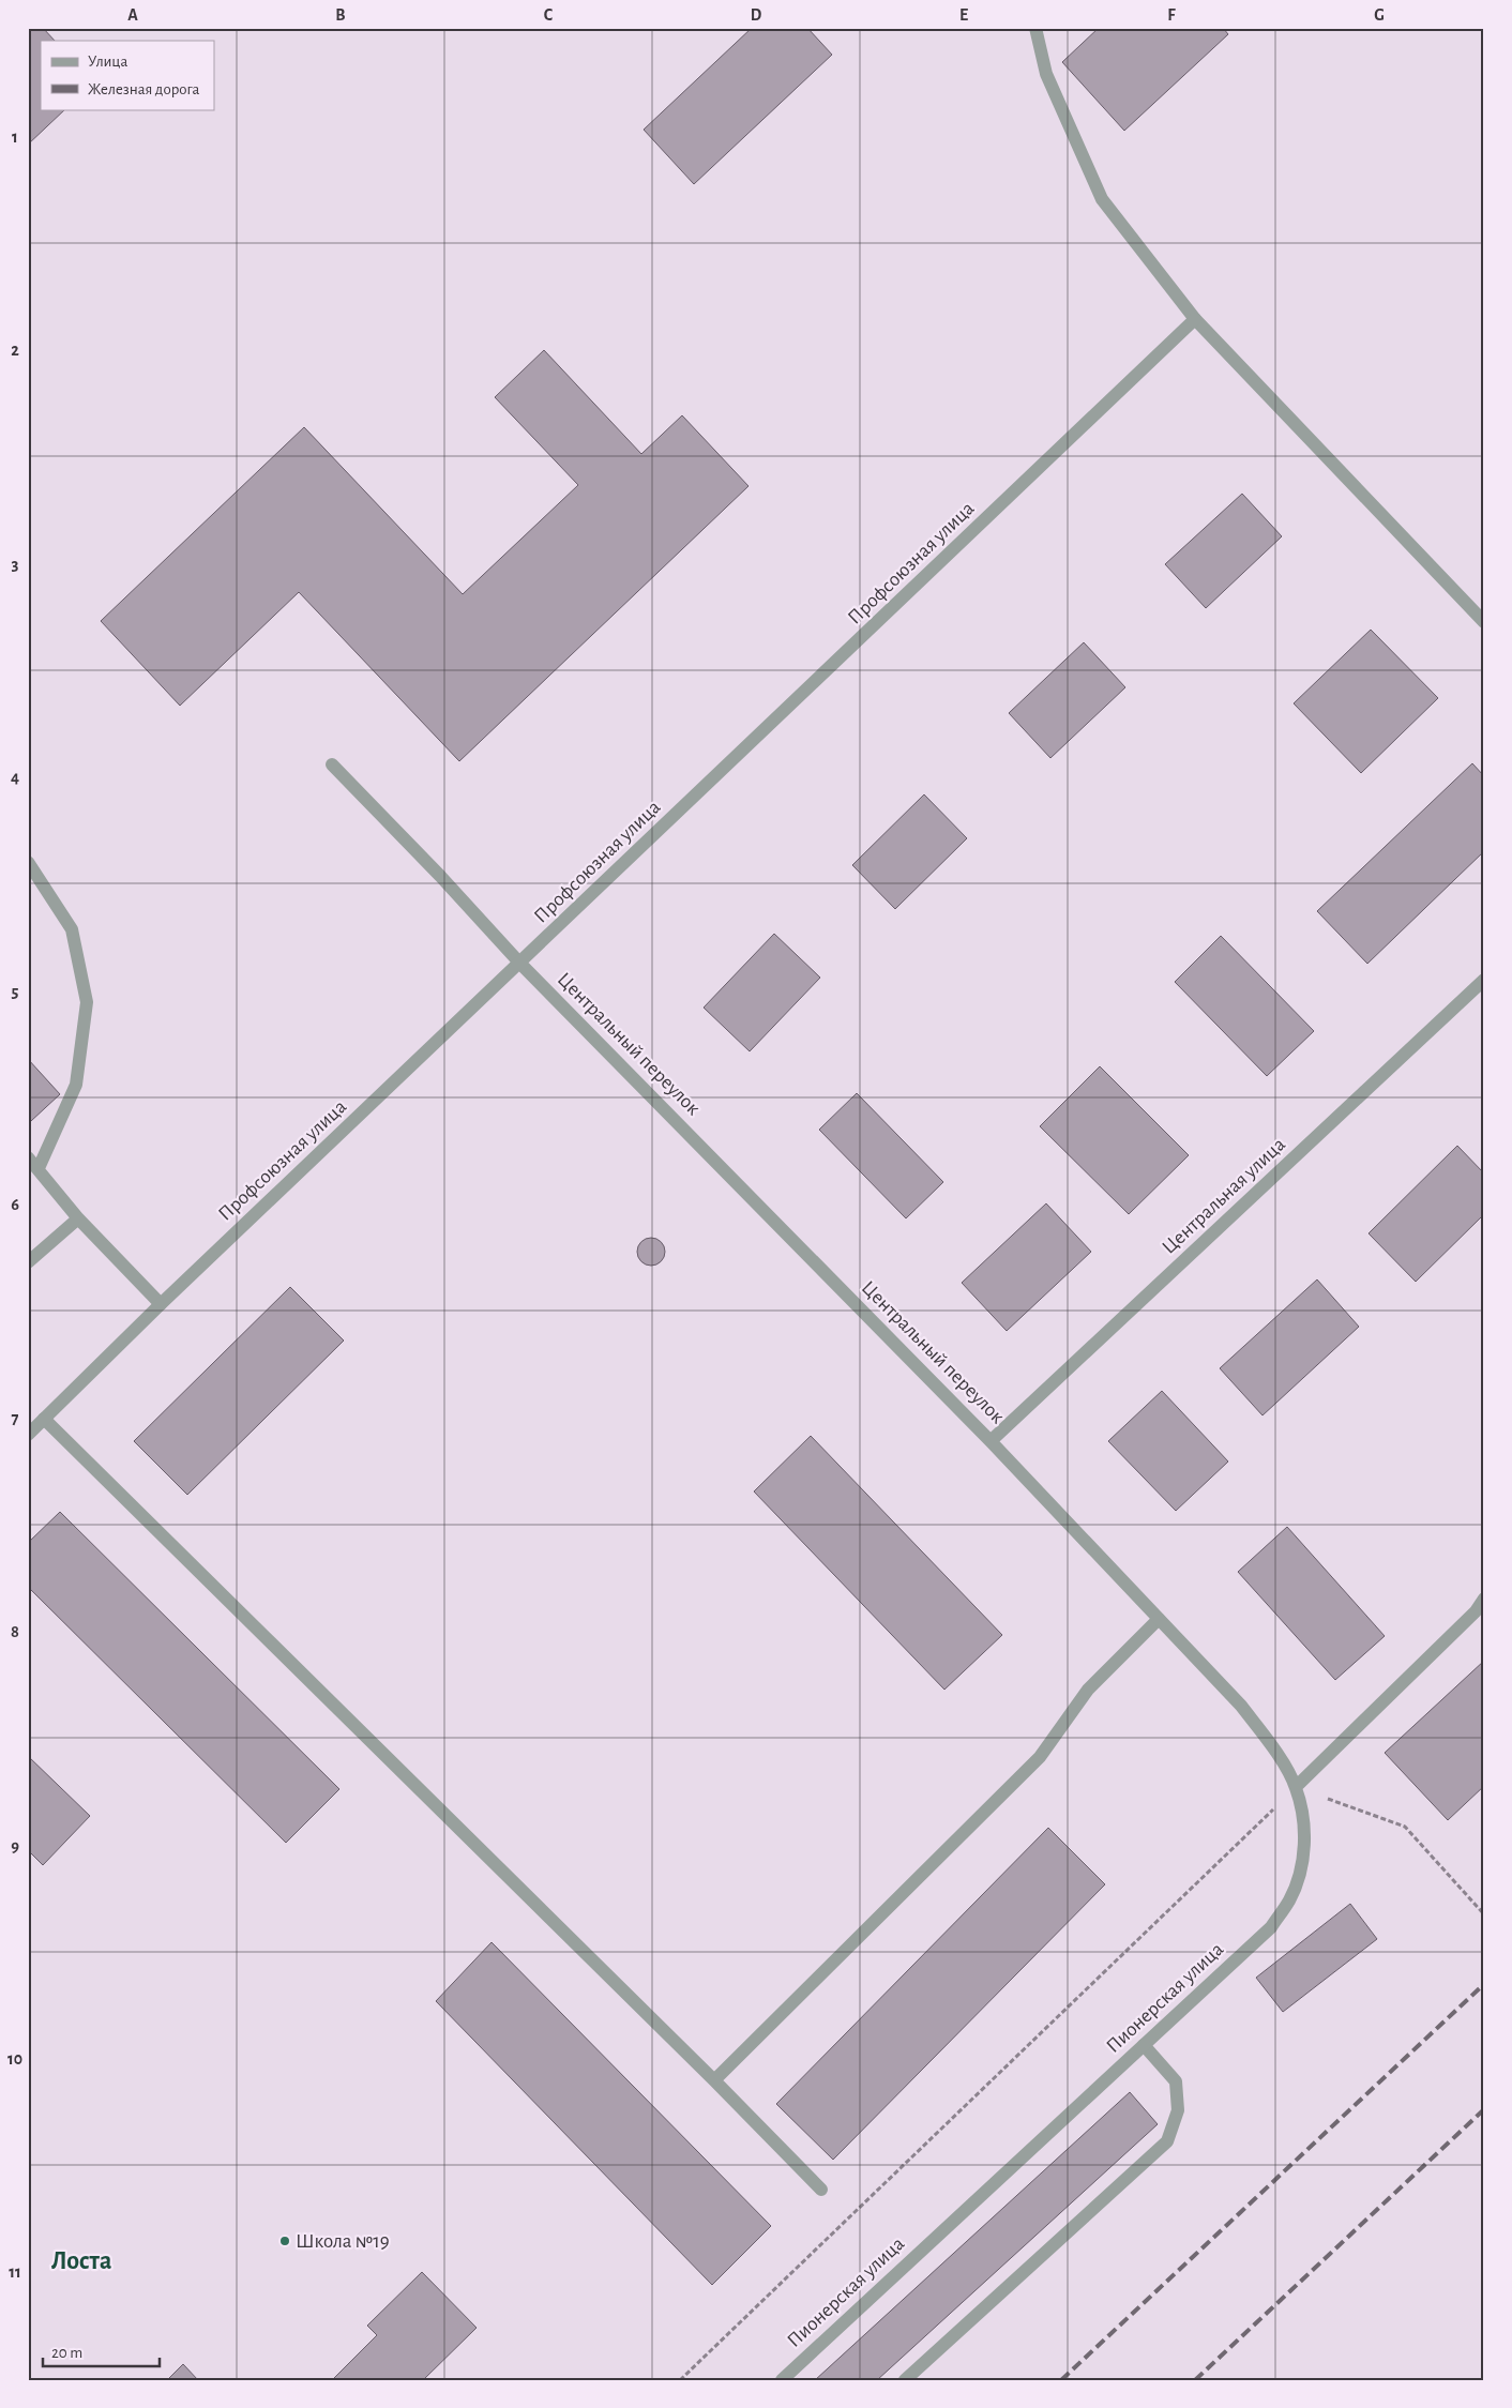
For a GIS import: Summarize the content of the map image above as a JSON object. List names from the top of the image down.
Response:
{
  "streets": {
    "street": [
      "Профсоюзная улица",
      "Центральный переулок",
      "Центральная улица",
      "Пионерская улица"
    ]
  },
  "crossings": [
    ["Профсоюзная улица", "Центральный переулок"],
    ["Центральный переулок", "Центральная улица"],
    ["Центральный переулок", "Пионерская улица"]
  ],
  "districts": ["Лоста"],
  "places": ["Школа №19"],
  "legend": ["Улица", "Железная дорога"],
  "scale_bar": "20 m",
  "grid": {
    "columns": [
      "A",
      "B",
      "C",
      "D",
      "E",
      "F",
      "G"
    ],
    "rows": [
      "1",
      "2",
      "3",
      "4",
      "5",
      "6",
      "7",
      "8",
      "9",
      "10",
      "11"
    ]
  }
}
